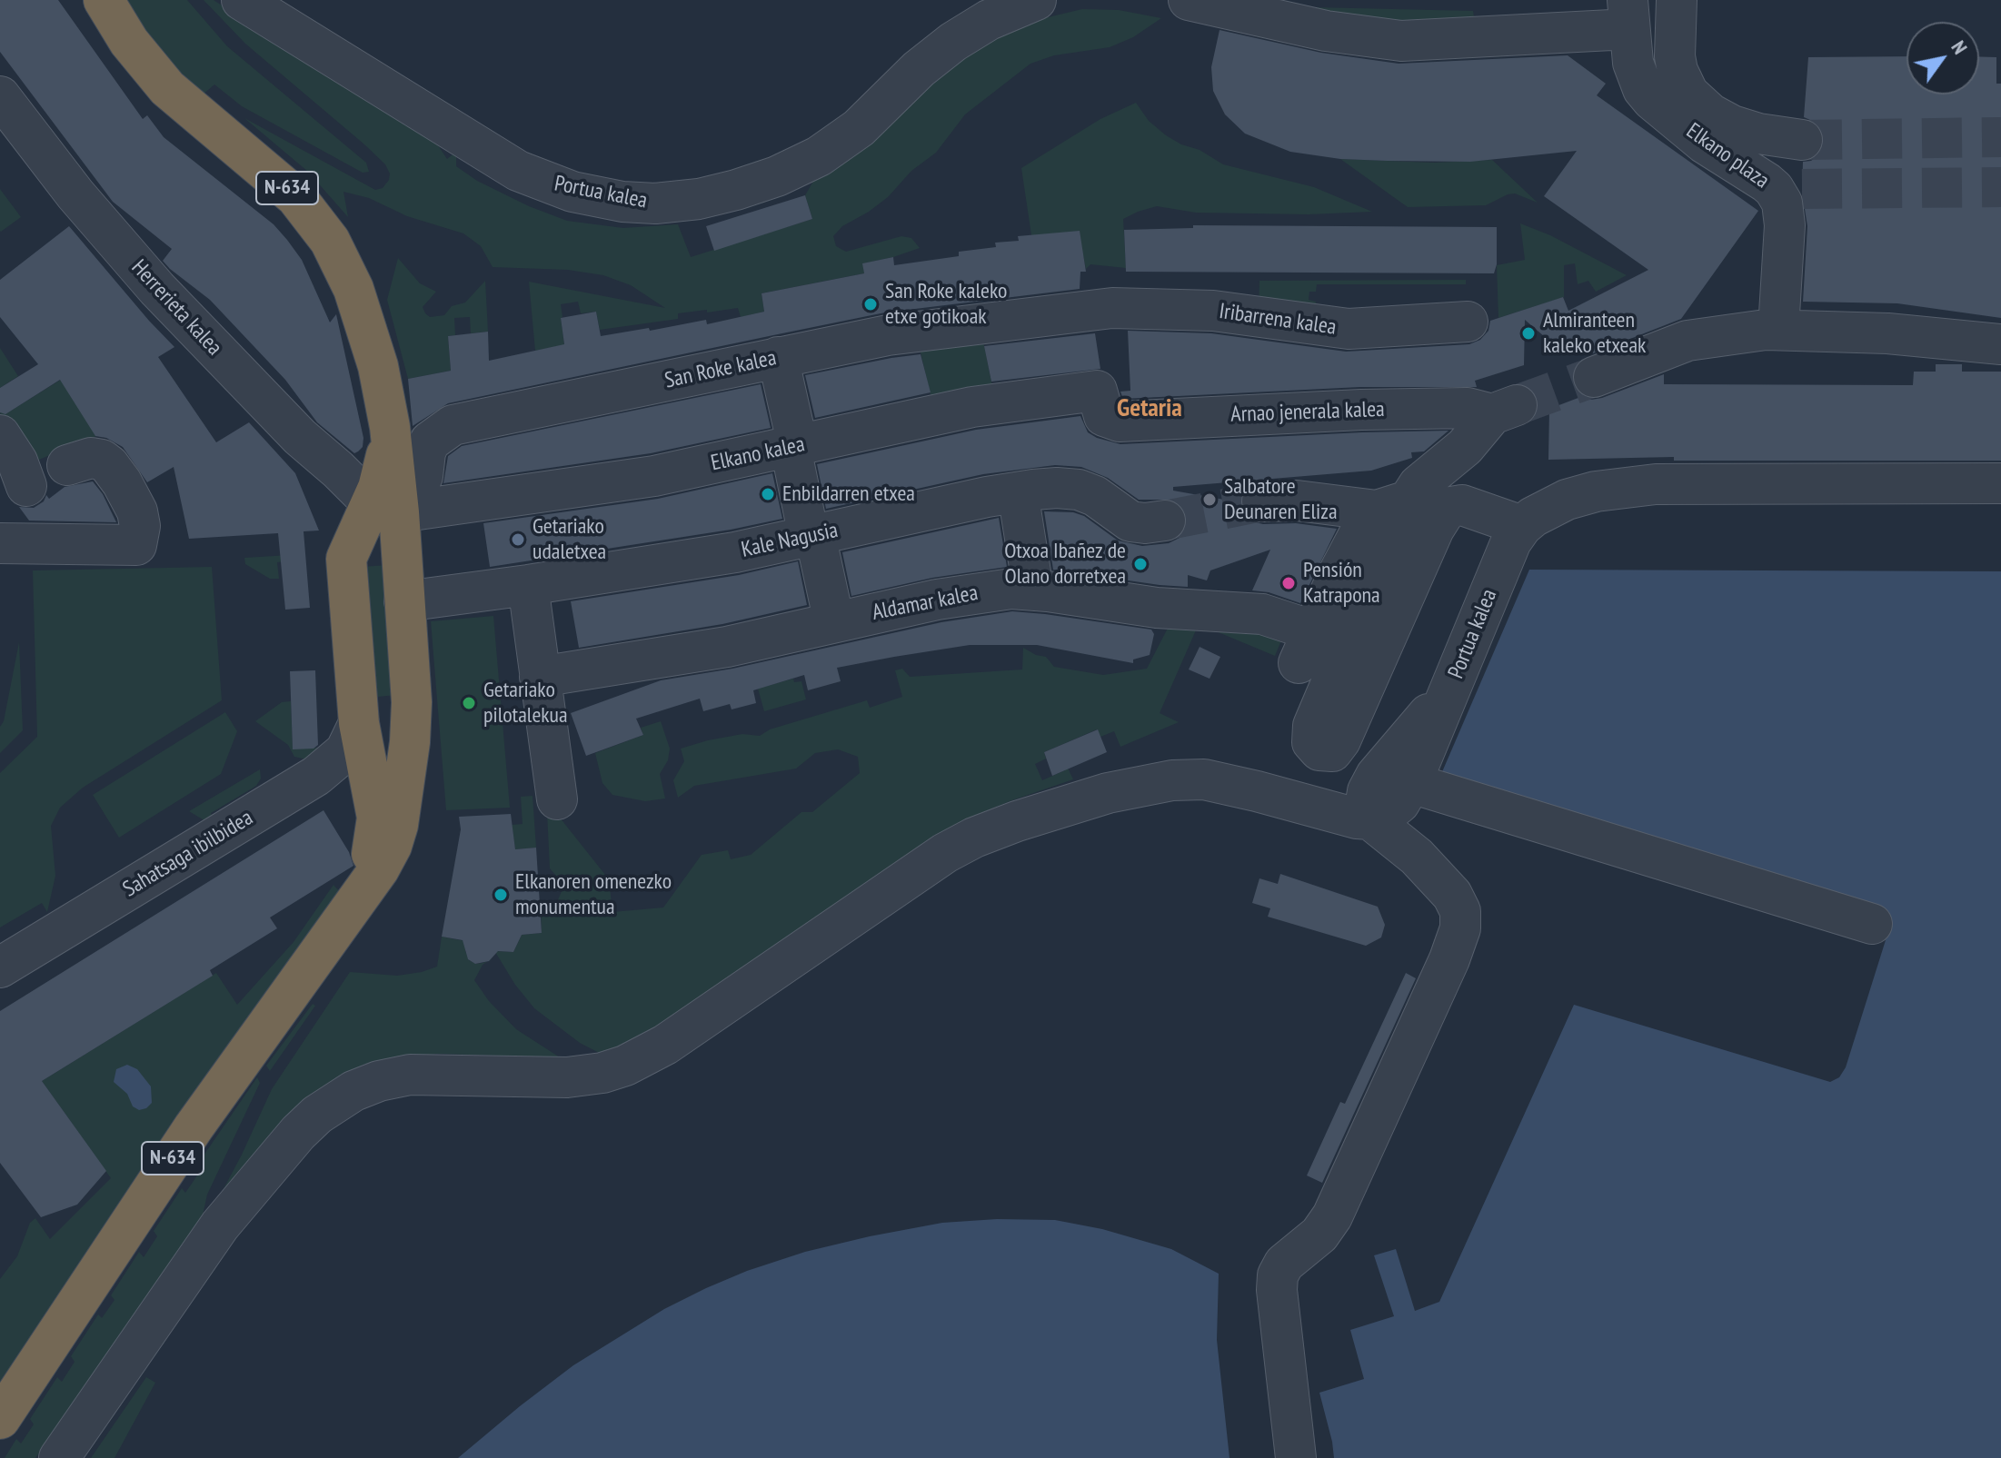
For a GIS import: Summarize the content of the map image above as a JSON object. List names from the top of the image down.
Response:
{
  "streets": {
    "highway": ["N-634"],
    "street": [
      "Elkano plaza",
      "Portua kalea",
      "Herrerieta kalea",
      "Iribarrena kalea",
      "San Roke kalea",
      "Arnao jenerala kalea",
      "Elkano kalea",
      "Kale Nagusia",
      "Aldamar kalea",
      "Sahatsaga ibilbidea"
    ]
  },
  "crossings": [
    ["N-634", "Herrerieta kalea"],
    ["N-634", "San Roke kalea"],
    ["N-634", "Elkano kalea"],
    ["N-634", "Kale Nagusia"],
    ["N-634", "Sahatsaga ibilbidea"],
    ["Herrerieta kalea", "San Roke kalea"],
    ["Herrerieta kalea", "Elkano kalea"],
    ["Iribarrena kalea", "San Roke kalea"],
    ["San Roke kalea", "Elkano kalea"],
    ["Arnao jenerala kalea", "Elkano kalea"],
    ["Arnao jenerala kalea", "Aldamar kalea"]
  ],
  "districts": ["Getaria"],
  "places": [
    "San Roke kaleko etxe gotikoak",
    "Almiranteen kaleko etxeak",
    "Enbildarren etxea",
    "Salbatore Deunaren Eliza",
    "Getariako udaletxea",
    "Otxoa Ibañez de Olano dorretxea",
    "Pensión Katrapona",
    "Getariako pilotalekua",
    "Elkanoren omenezko monumentua"
  ],
  "north": "top right"
}
